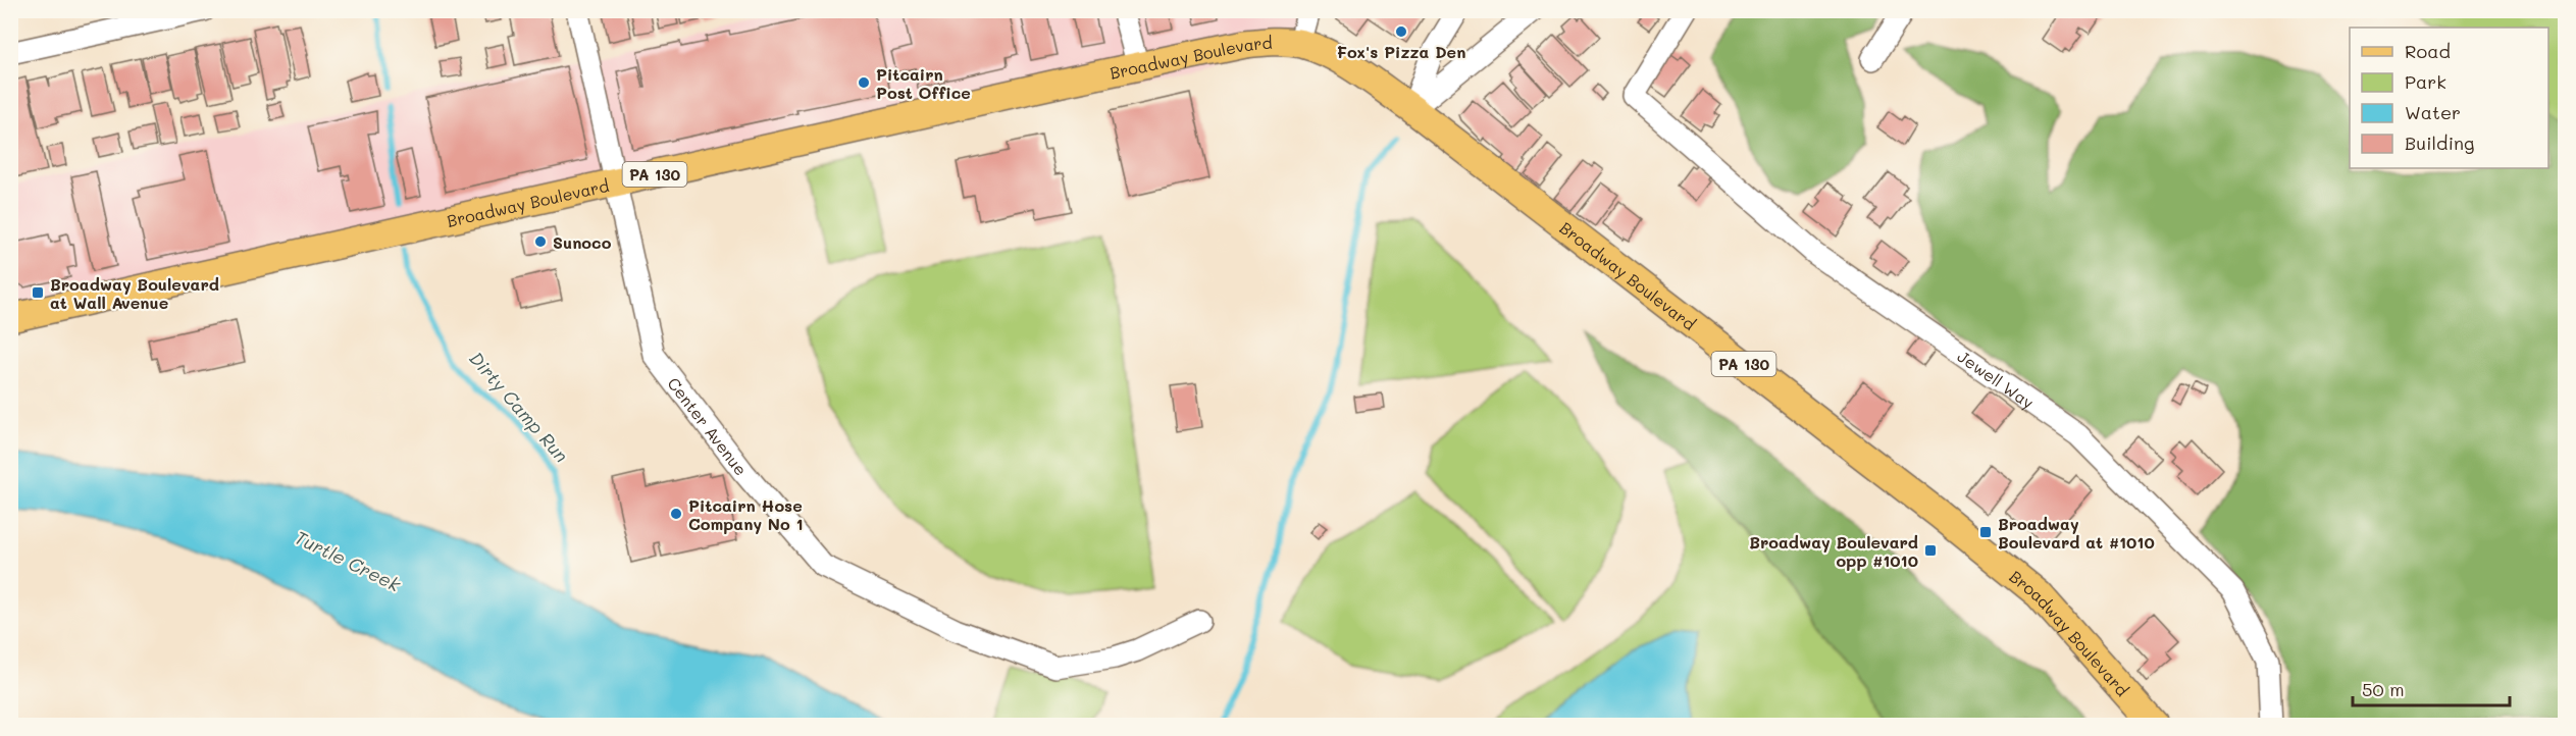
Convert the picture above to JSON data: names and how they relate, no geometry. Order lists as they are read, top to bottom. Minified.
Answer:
{"streets":{"main road":["Broadway Boulevard","PA 130"],"street":["Jewell Way","Center Avenue"]},"crossings":[["Broadway Boulevard","Center Avenue"]],"water":["Dirty Camp Run","Turtle Creek"],"places":{"other":["Fox's Pizza Den","Pitcairn Post Office","Sunoco","Pitcairn Hose Company No 1"],"transit":["Broadway Boulevard at Wall Avenue","Broadway Boulevard at #1010","Broadway Boulevard opp #1010"]},"legend":["Road","Park","Water","Building"],"scale_bar":"50 m"}
